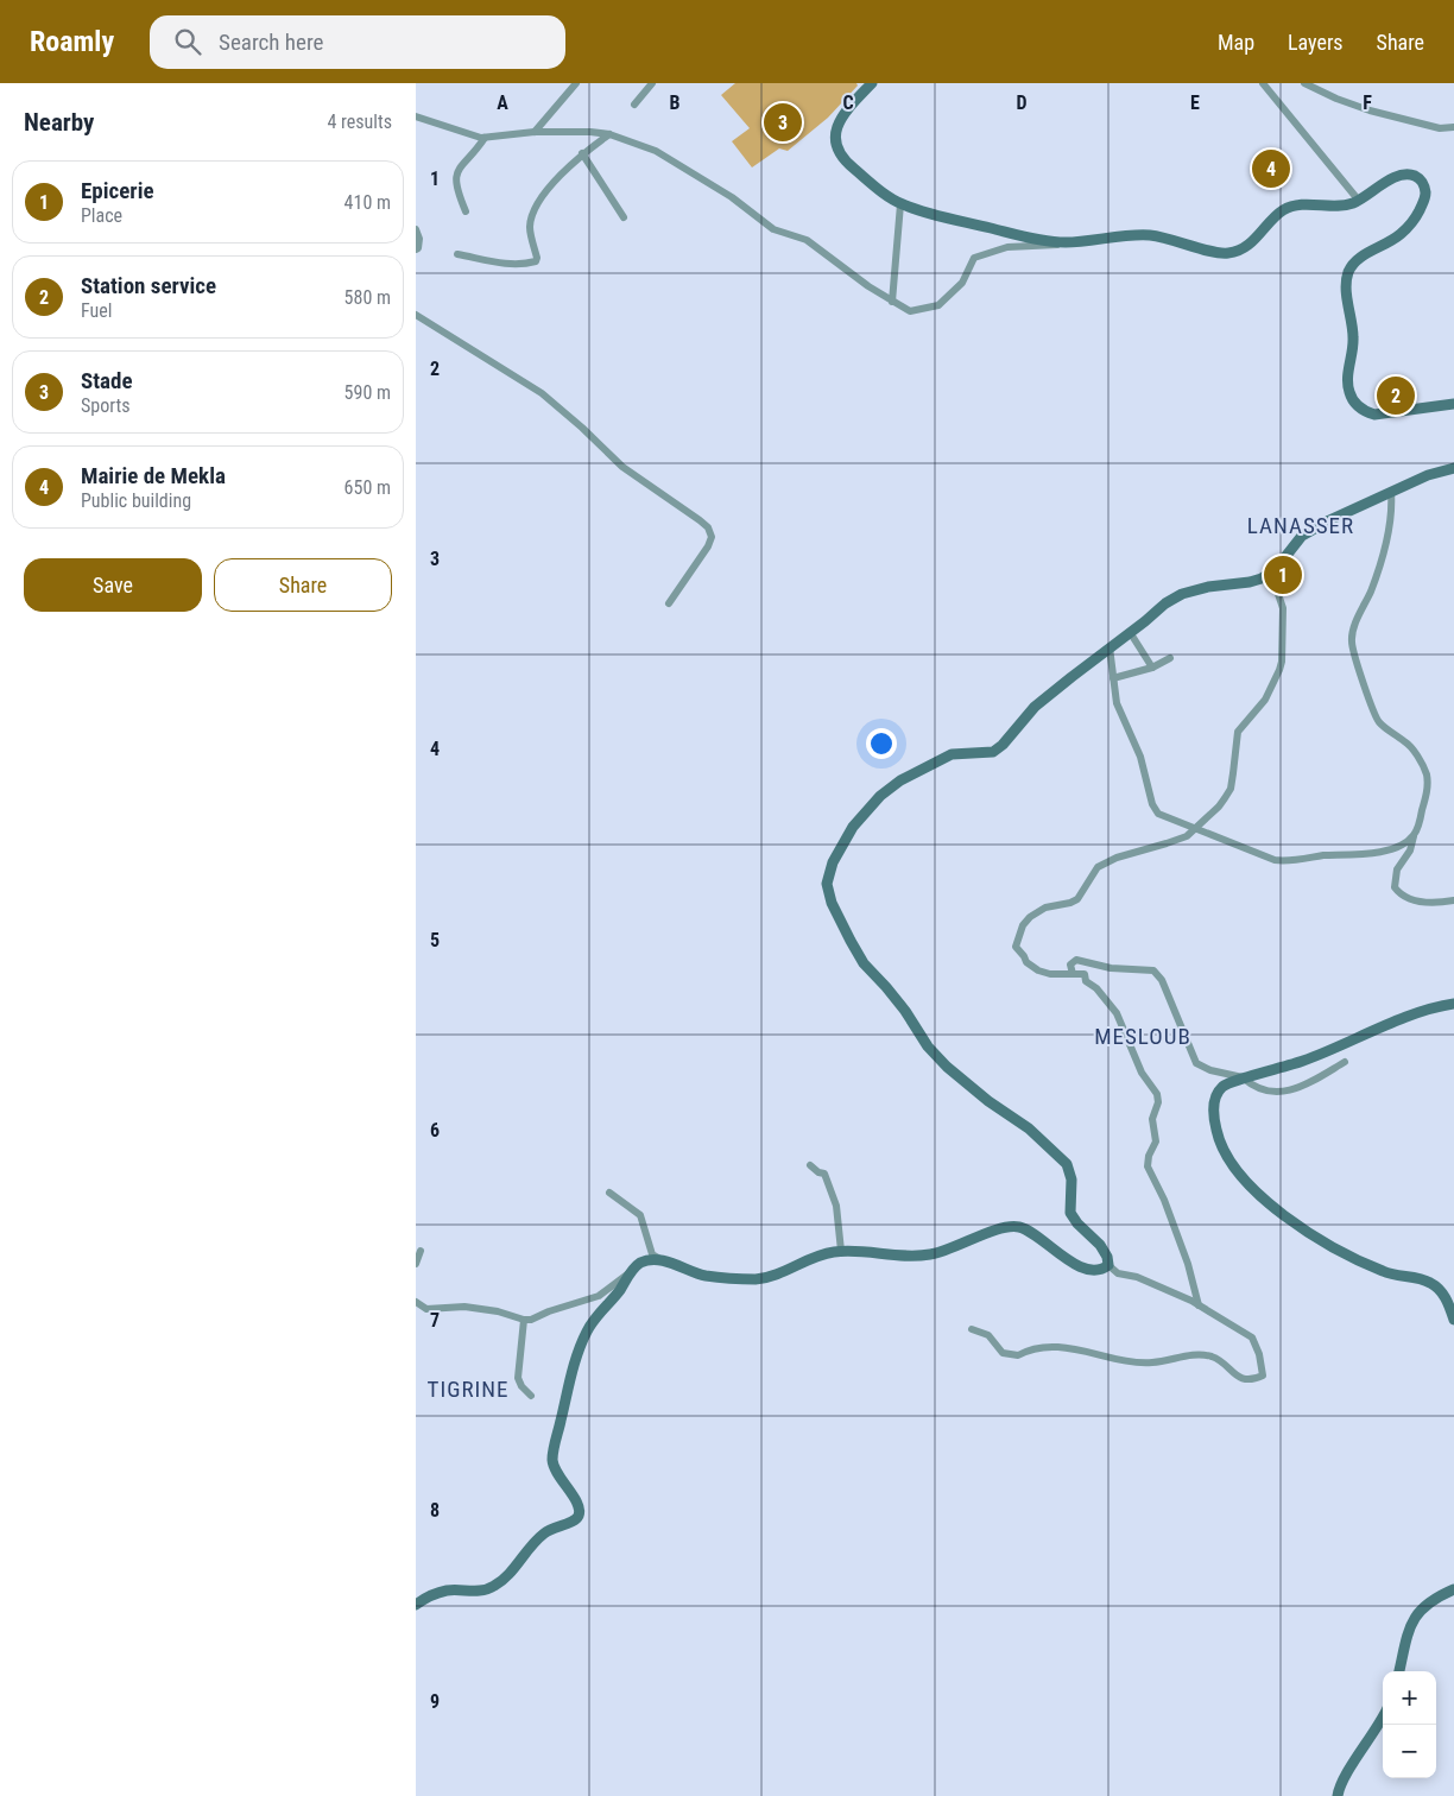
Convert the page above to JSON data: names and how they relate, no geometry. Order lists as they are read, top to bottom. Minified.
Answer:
{"districts":["LANASSER","MESLOUB","TIGRINE"],"page":{"header":"Roamly","search":"Search here","nav":["Map","Layers","Share"],"heading":["Nearby","4 results"],"pins":["3","4","2","1"],"list":[{"mark":"1","name":"Epicerie","note":"Place","value":"410 m"},{"mark":"2","name":"Station service","note":"Fuel","value":"580 m"},{"mark":"3","name":"Stade","note":"Sports","value":"590 m"},{"mark":"4","name":"Mairie de Mekla","note":"Public building","value":"650 m"}],"buttons":["Save","Share"],"map_buttons":["+","−"]},"grid":{"columns":["A","B","C","D","E","F"],"rows":["1","2","3","4","5","6","7","8","9"]}}
